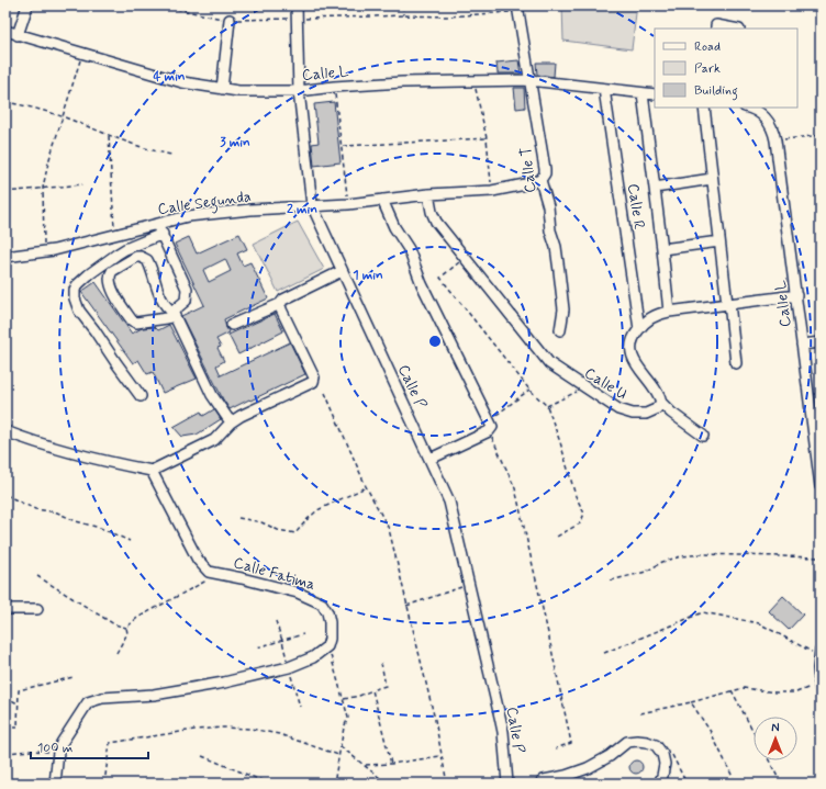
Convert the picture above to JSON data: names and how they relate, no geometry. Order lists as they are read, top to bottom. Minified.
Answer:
{"streets":{"street":["Calle L","Calle T","Calle Segunda","Calle R","Calle U","Calle P","Calle Fatima"]},"crossings":[["Calle L","Calle T"],["Calle L","Calle R"],["Calle L","Calle U"],["Calle L","Calle P"],["Calle T","Calle Segunda"],["Calle Segunda","Calle U"],["Calle Segunda","Calle P"],["Calle R","Calle U"]],"legend":["Road","Park","Building"],"scale_bar":"100 m","north":"top","rings":["4 min","3 min","2 min","1 min"]}
